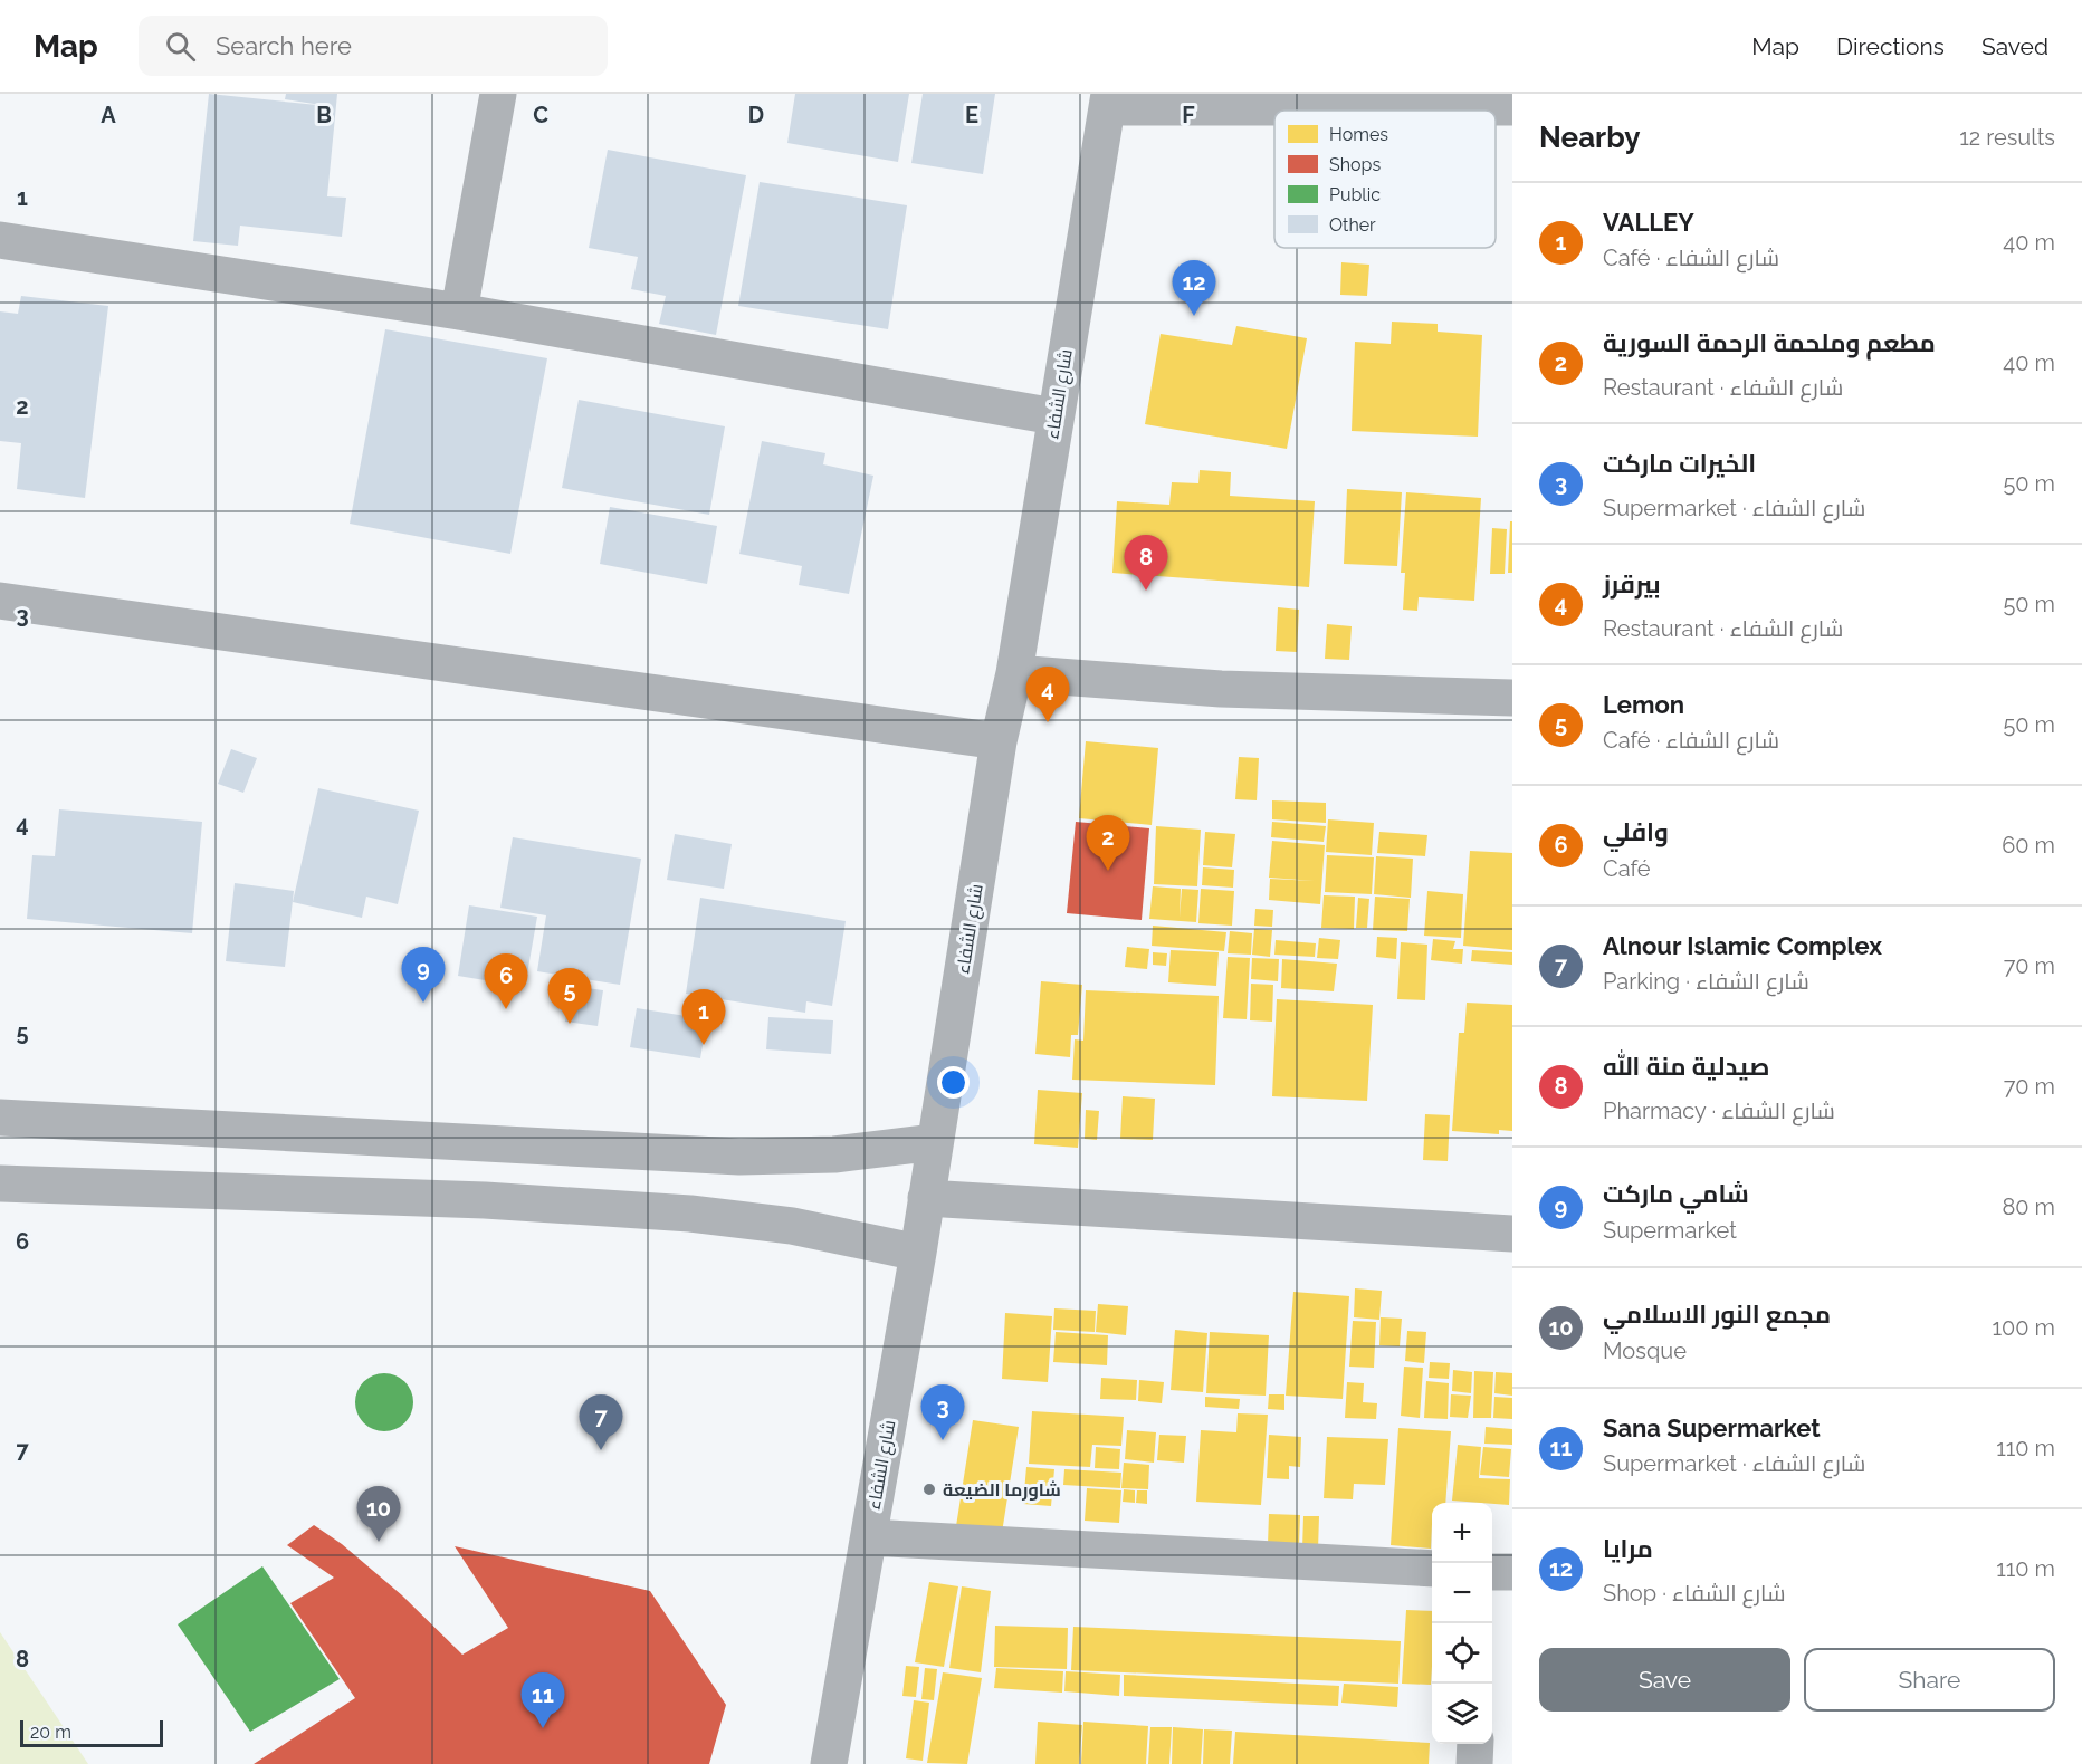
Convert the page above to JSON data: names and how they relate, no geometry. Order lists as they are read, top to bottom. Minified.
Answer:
{"streets":{"street":["شارع الشفاء"]},"places":["شاورما الضيعة"],"legend":["Homes","Shops","Public","Other"],"scale_bar":"20 m","page":{"header":"Map","search":"Search here","nav":["Map","Directions","Saved"],"heading":["Nearby","12 results"],"list":[{"mark":"1","name":"VALLEY","note":"Café · شارع الشفاء","value":"40 m"},{"mark":"2","name":"مطعم وملحمة الرحمة السورية","note":"Restaurant · شارع الشفاء","value":"40 m"},{"mark":"3","name":"الخيرات ماركت","note":"Supermarket · شارع الشفاء","value":"50 m"},{"mark":"4","name":"بيرقرز","note":"Restaurant · شارع الشفاء","value":"50 m"},{"mark":"5","name":"Lemon","note":"Café · شارع الشفاء","value":"50 m"},{"mark":"6","name":"وافلي","note":"Café","value":"60 m"},{"mark":"7","name":"Alnour Islamic Complex","note":"Parking · شارع الشفاء","value":"70 m"},{"mark":"8","name":"صيدلية منة الله","note":"Pharmacy · شارع الشفاء","value":"70 m"},{"mark":"9","name":"شامي ماركت","note":"Supermarket","value":"80 m"},{"mark":"10","name":"مجمع النور الاسلامي","note":"Mosque","value":"100 m"},{"mark":"11","name":"Sana Supermarket","note":"Supermarket · شارع الشفاء","value":"110 m"},{"mark":"12","name":"مرايا","note":"Shop · شارع الشفاء","value":"110 m"}],"pins":["12","8","4","2","9","6","5","1","3","7","10","11"],"map_buttons":["+","−"],"buttons":["Save","Share"],"scale":"20 m"},"grid":{"columns":["A","B","C","D","E","F"],"rows":["1","2","3","4","5","6","7","8"]}}
